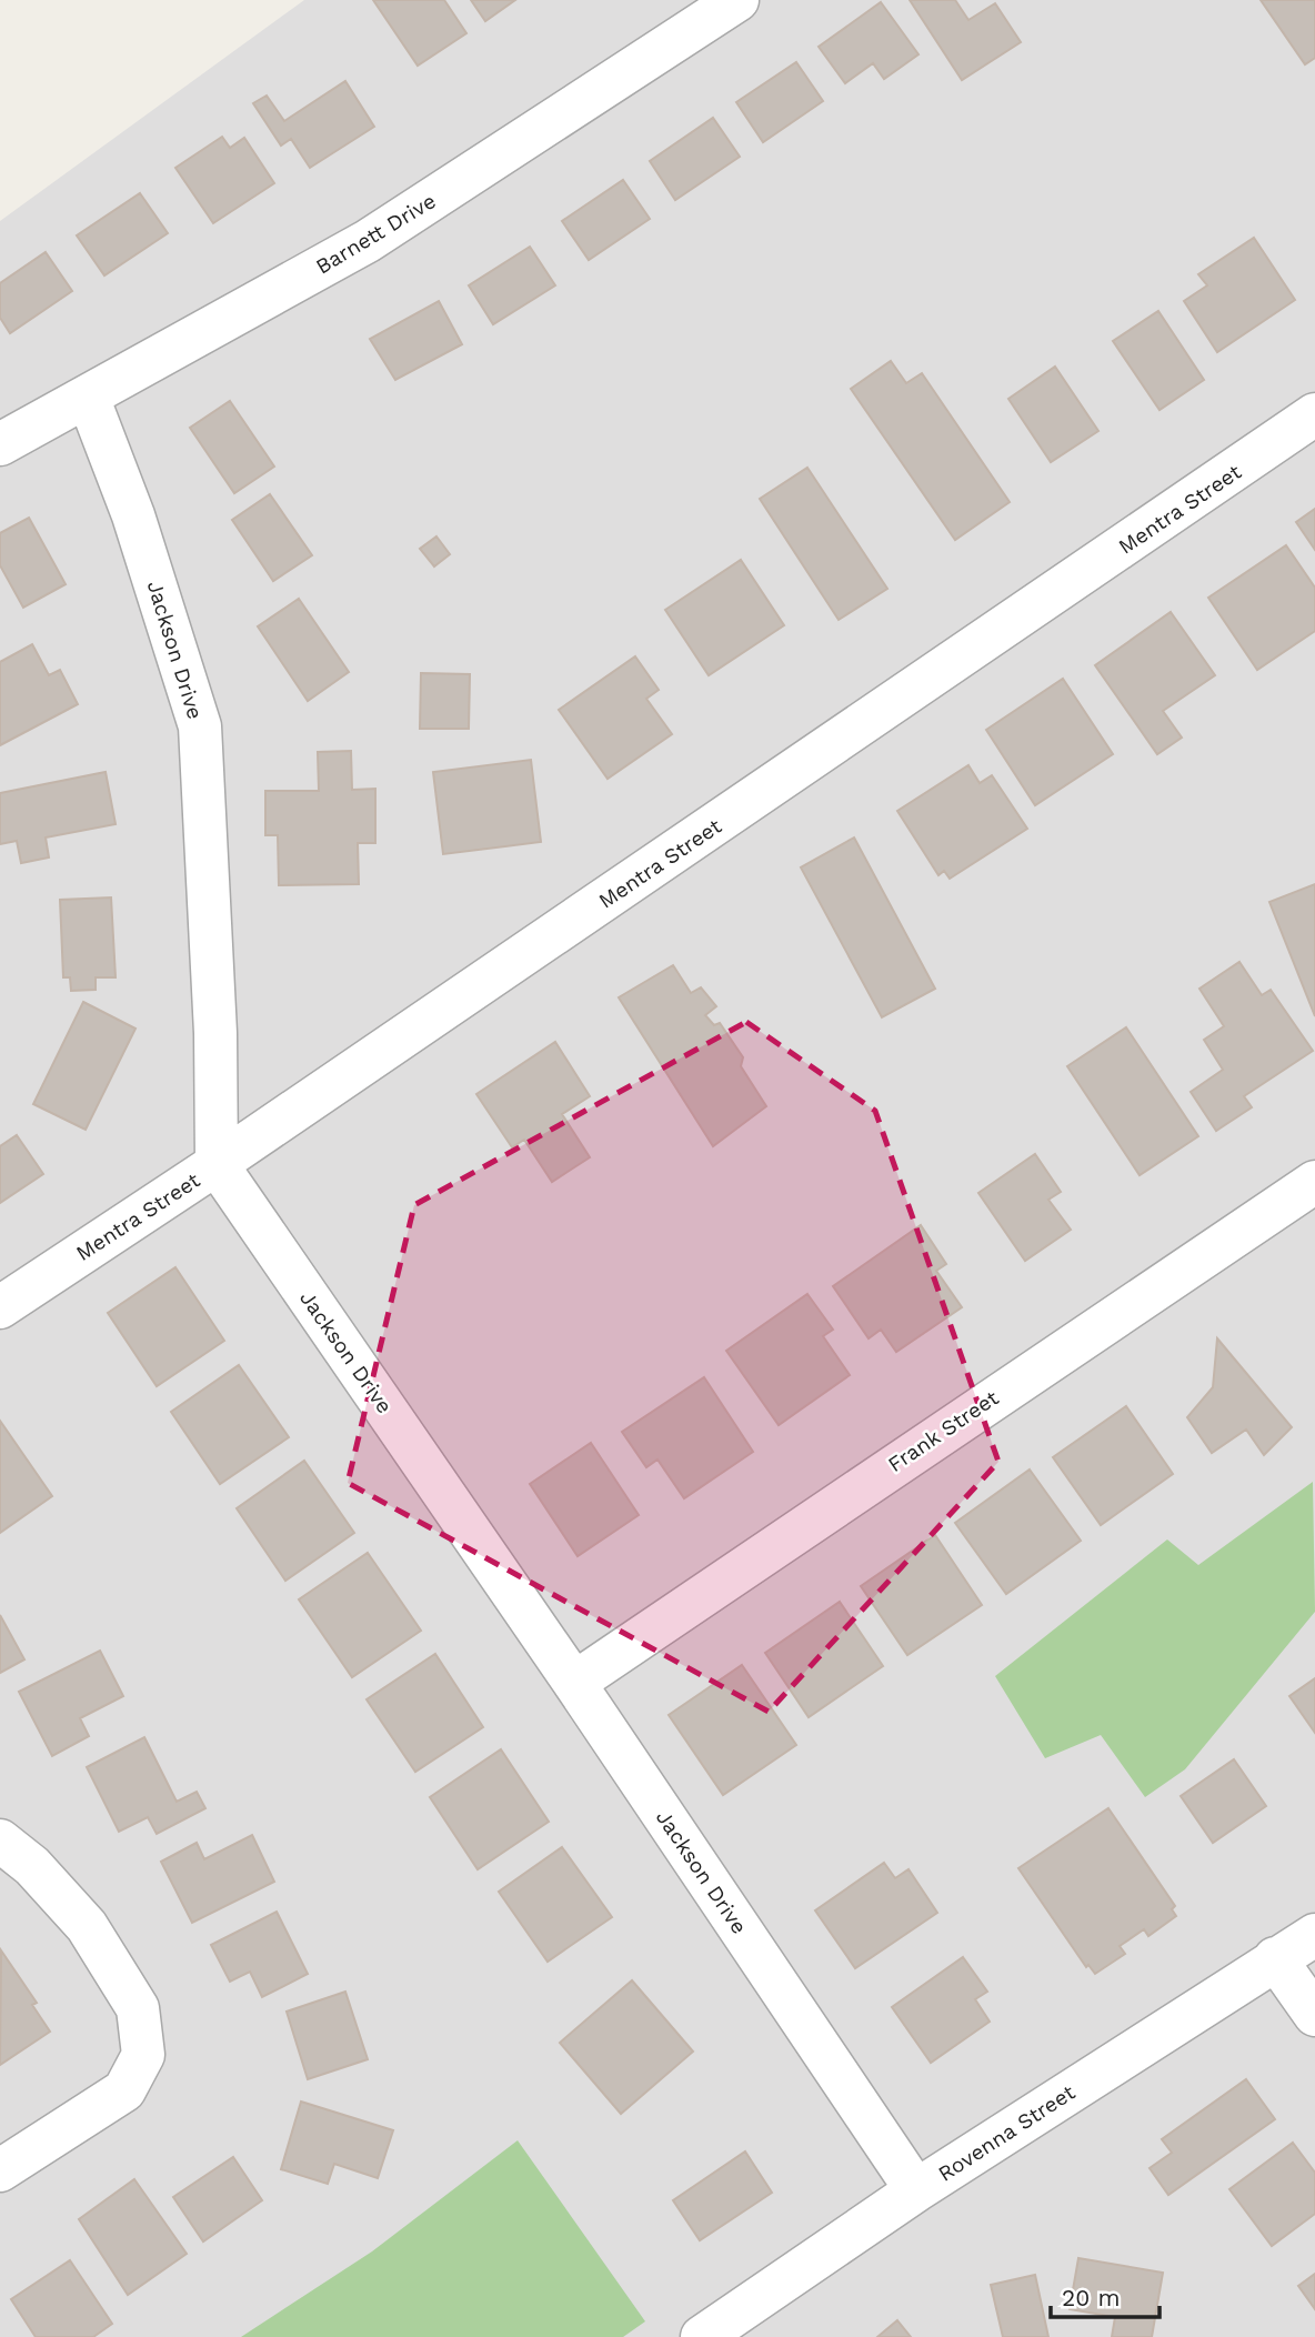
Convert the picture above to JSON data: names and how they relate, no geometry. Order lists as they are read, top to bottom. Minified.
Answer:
{"streets":{"street":["Barnett Drive","Mentra Street","Jackson Drive","Frank Street","Rovenna Street"]},"crossings":[["Barnett Drive","Jackson Drive"],["Mentra Street","Jackson Drive"],["Jackson Drive","Frank Street"],["Jackson Drive","Rovenna Street"]],"scale_bar":"20 m"}
